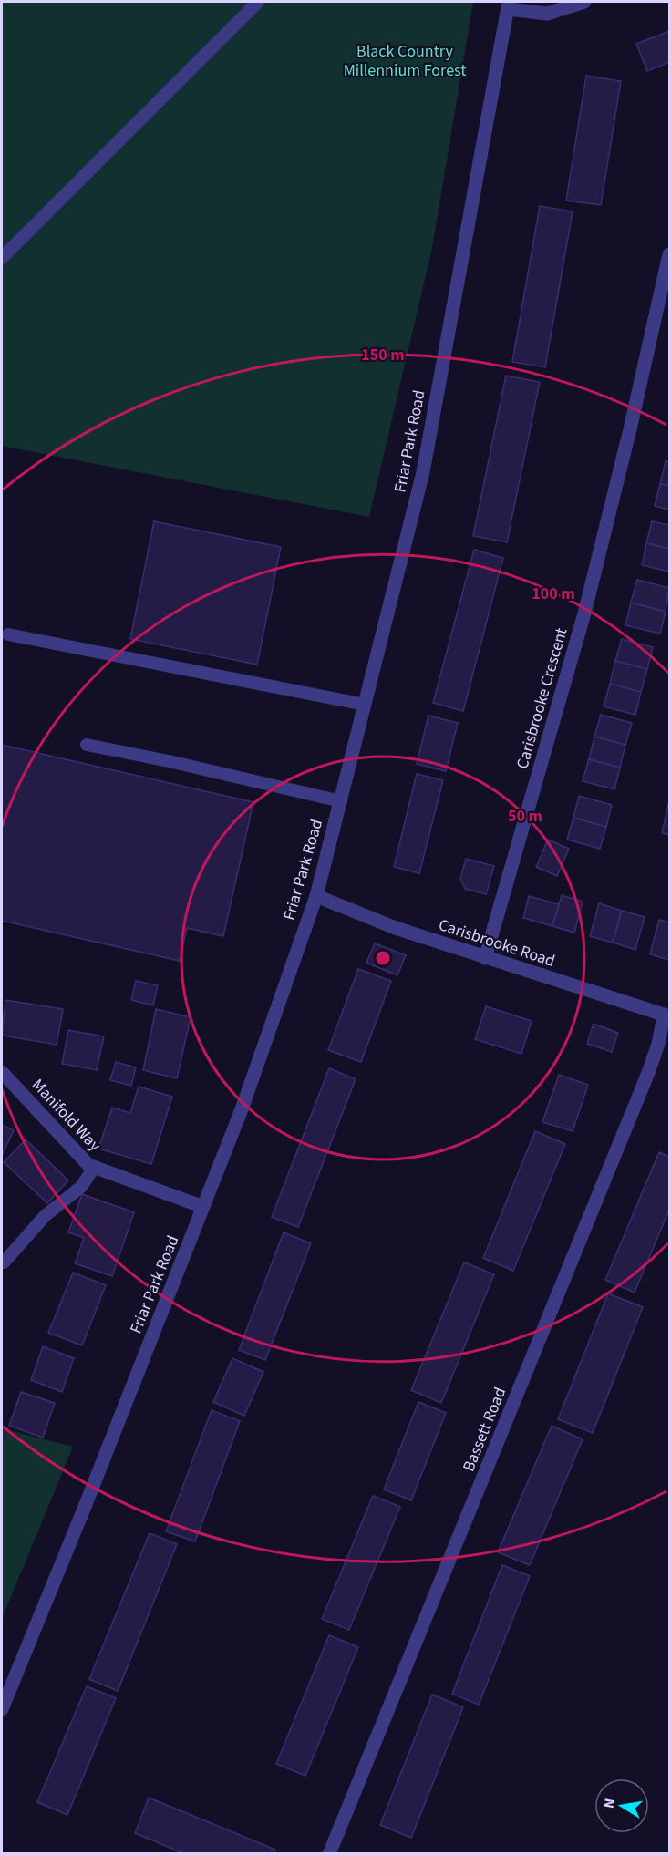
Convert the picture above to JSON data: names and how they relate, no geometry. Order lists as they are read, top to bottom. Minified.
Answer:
{"streets":{"street":["Friar Park Road","Carisbrooke Crescent","Carisbrooke Road","Manifold Way","Bassett Road"]},"crossings":[["Friar Park Road","Carisbrooke Road"],["Friar Park Road","Manifold Way"],["Carisbrooke Crescent","Carisbrooke Road"],["Carisbrooke Road","Bassett Road"]],"parks":["Black Country Millennium Forest"],"north":"left","rings":["150 m","100 m","50 m"]}
